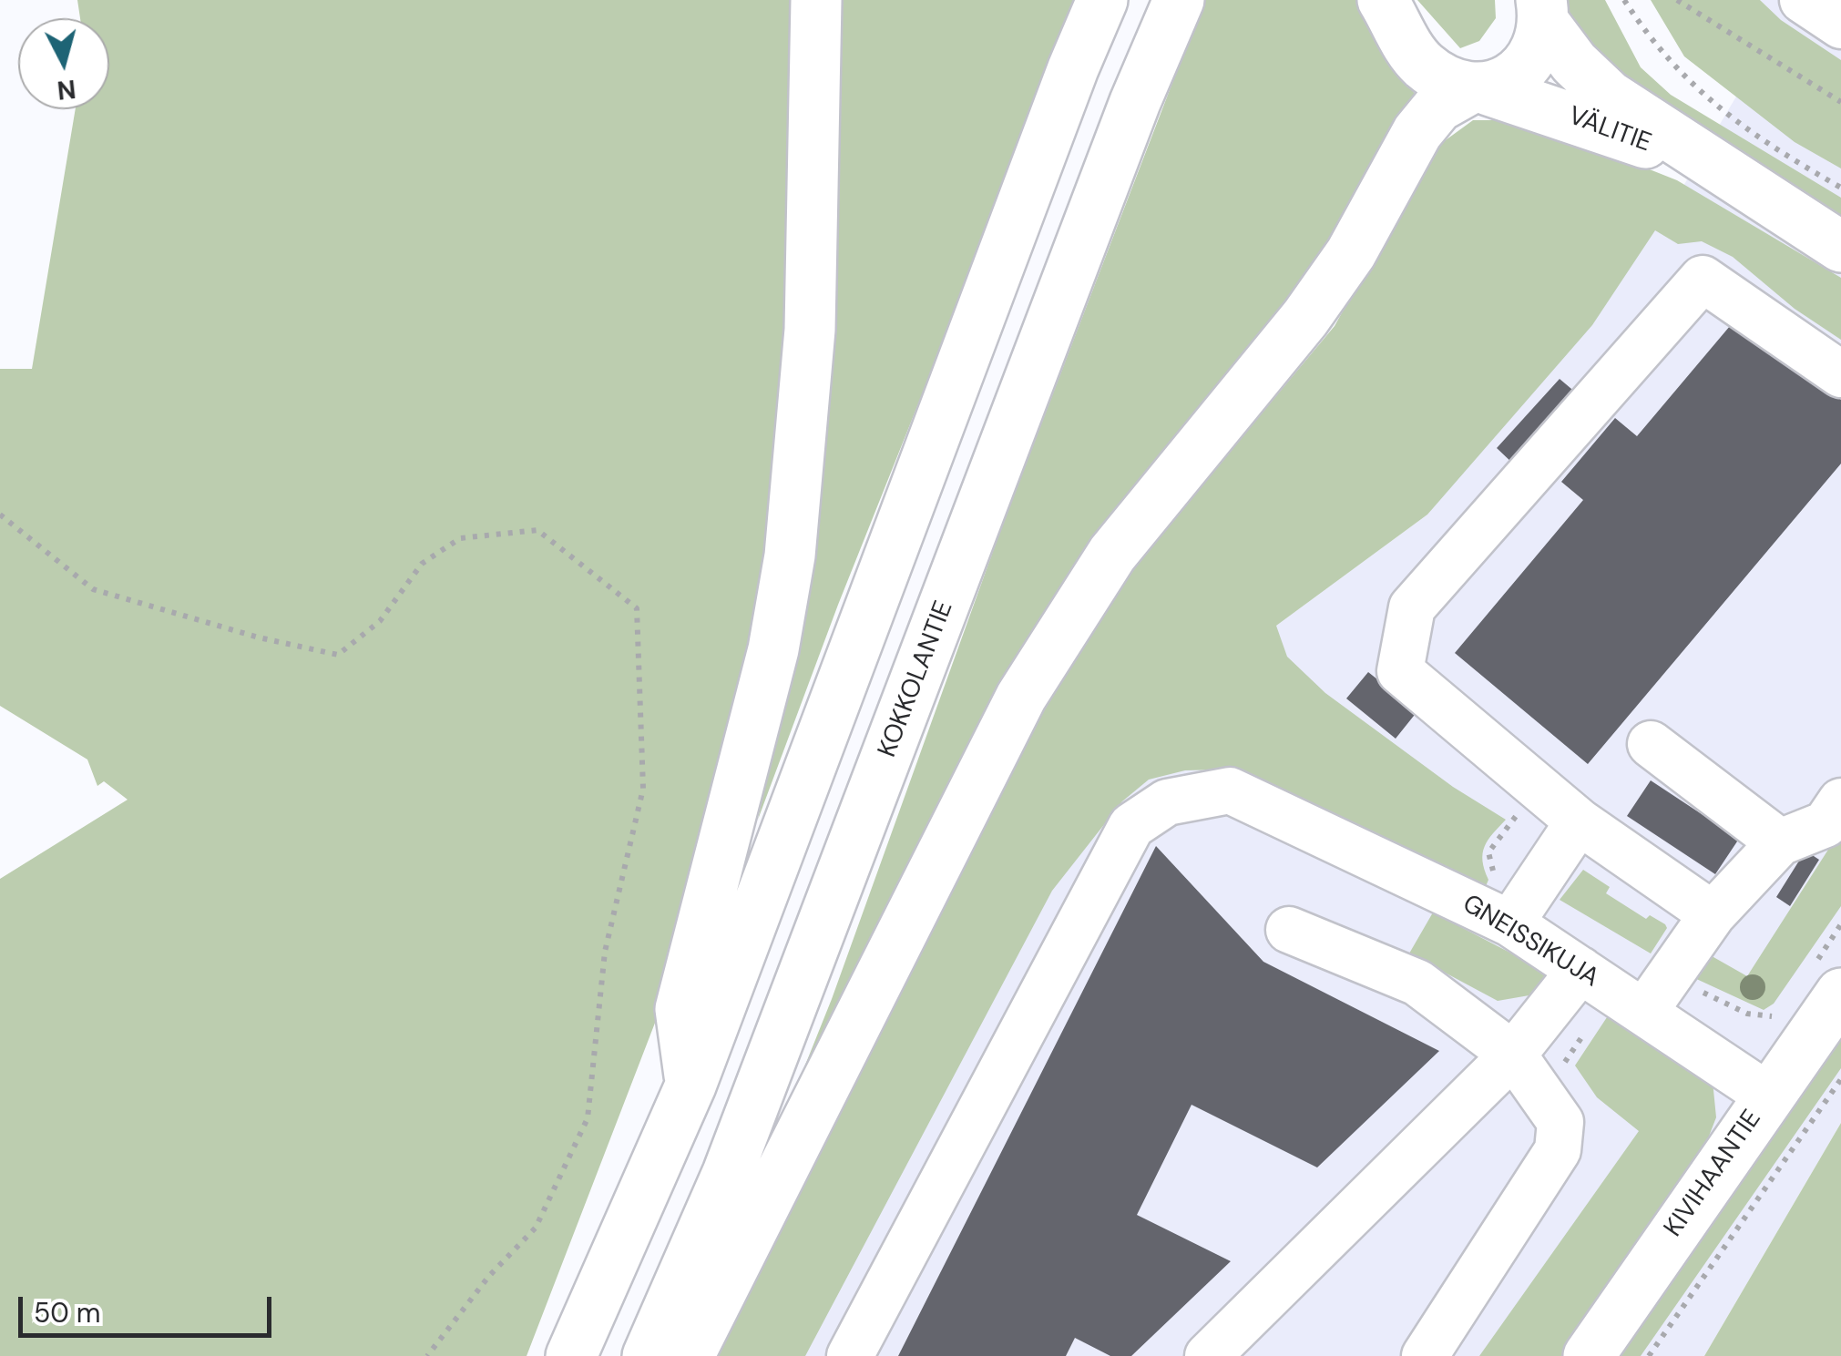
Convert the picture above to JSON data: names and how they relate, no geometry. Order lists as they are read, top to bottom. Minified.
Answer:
{"streets":{"main road":["VÄLITIE","KOKKOLANTIE","KIVIHAANTIE"],"street":["GNEISSIKUJA"]},"crossings":[["GNEISSIKUJA","KIVIHAANTIE"]],"scale_bar":"50 m","north":"bottom"}
